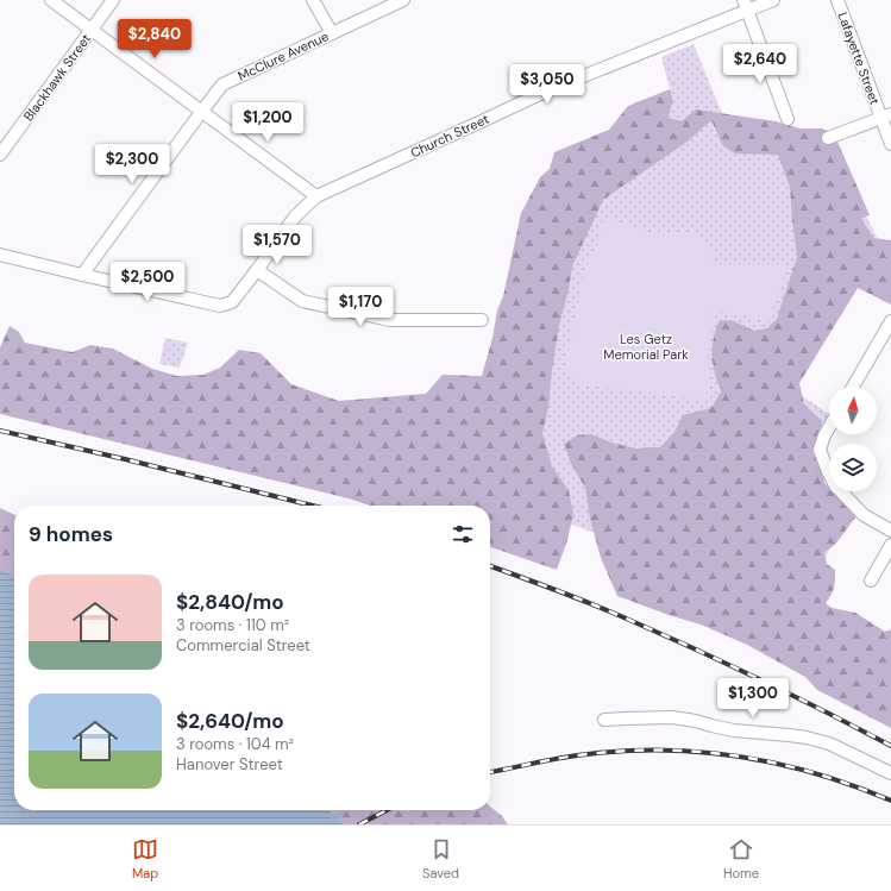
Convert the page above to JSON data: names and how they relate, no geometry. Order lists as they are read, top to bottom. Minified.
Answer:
{"streets":{"street":["McClure Avenue","Lafayette Street","Blackhawk Street","Church Street"]},"crossings":[["McClure Avenue","Church Street"]],"parks":["Les Getz Memorial Park"],"north":"top","page":{"price":["$2,840","$2,640","$3,050","$1,200","$2,300","$1,570","$2,500","$1,170","$1,300"],"heading":"9 homes","list":[{"name":"$2,840/mo","note":"3 rooms · 110 m² · Commercial Street"},{"name":"$2,640/mo","note":"3 rooms · 104 m² · Hanover Street"}],"tabs":["Map","Saved","Home"]}}
